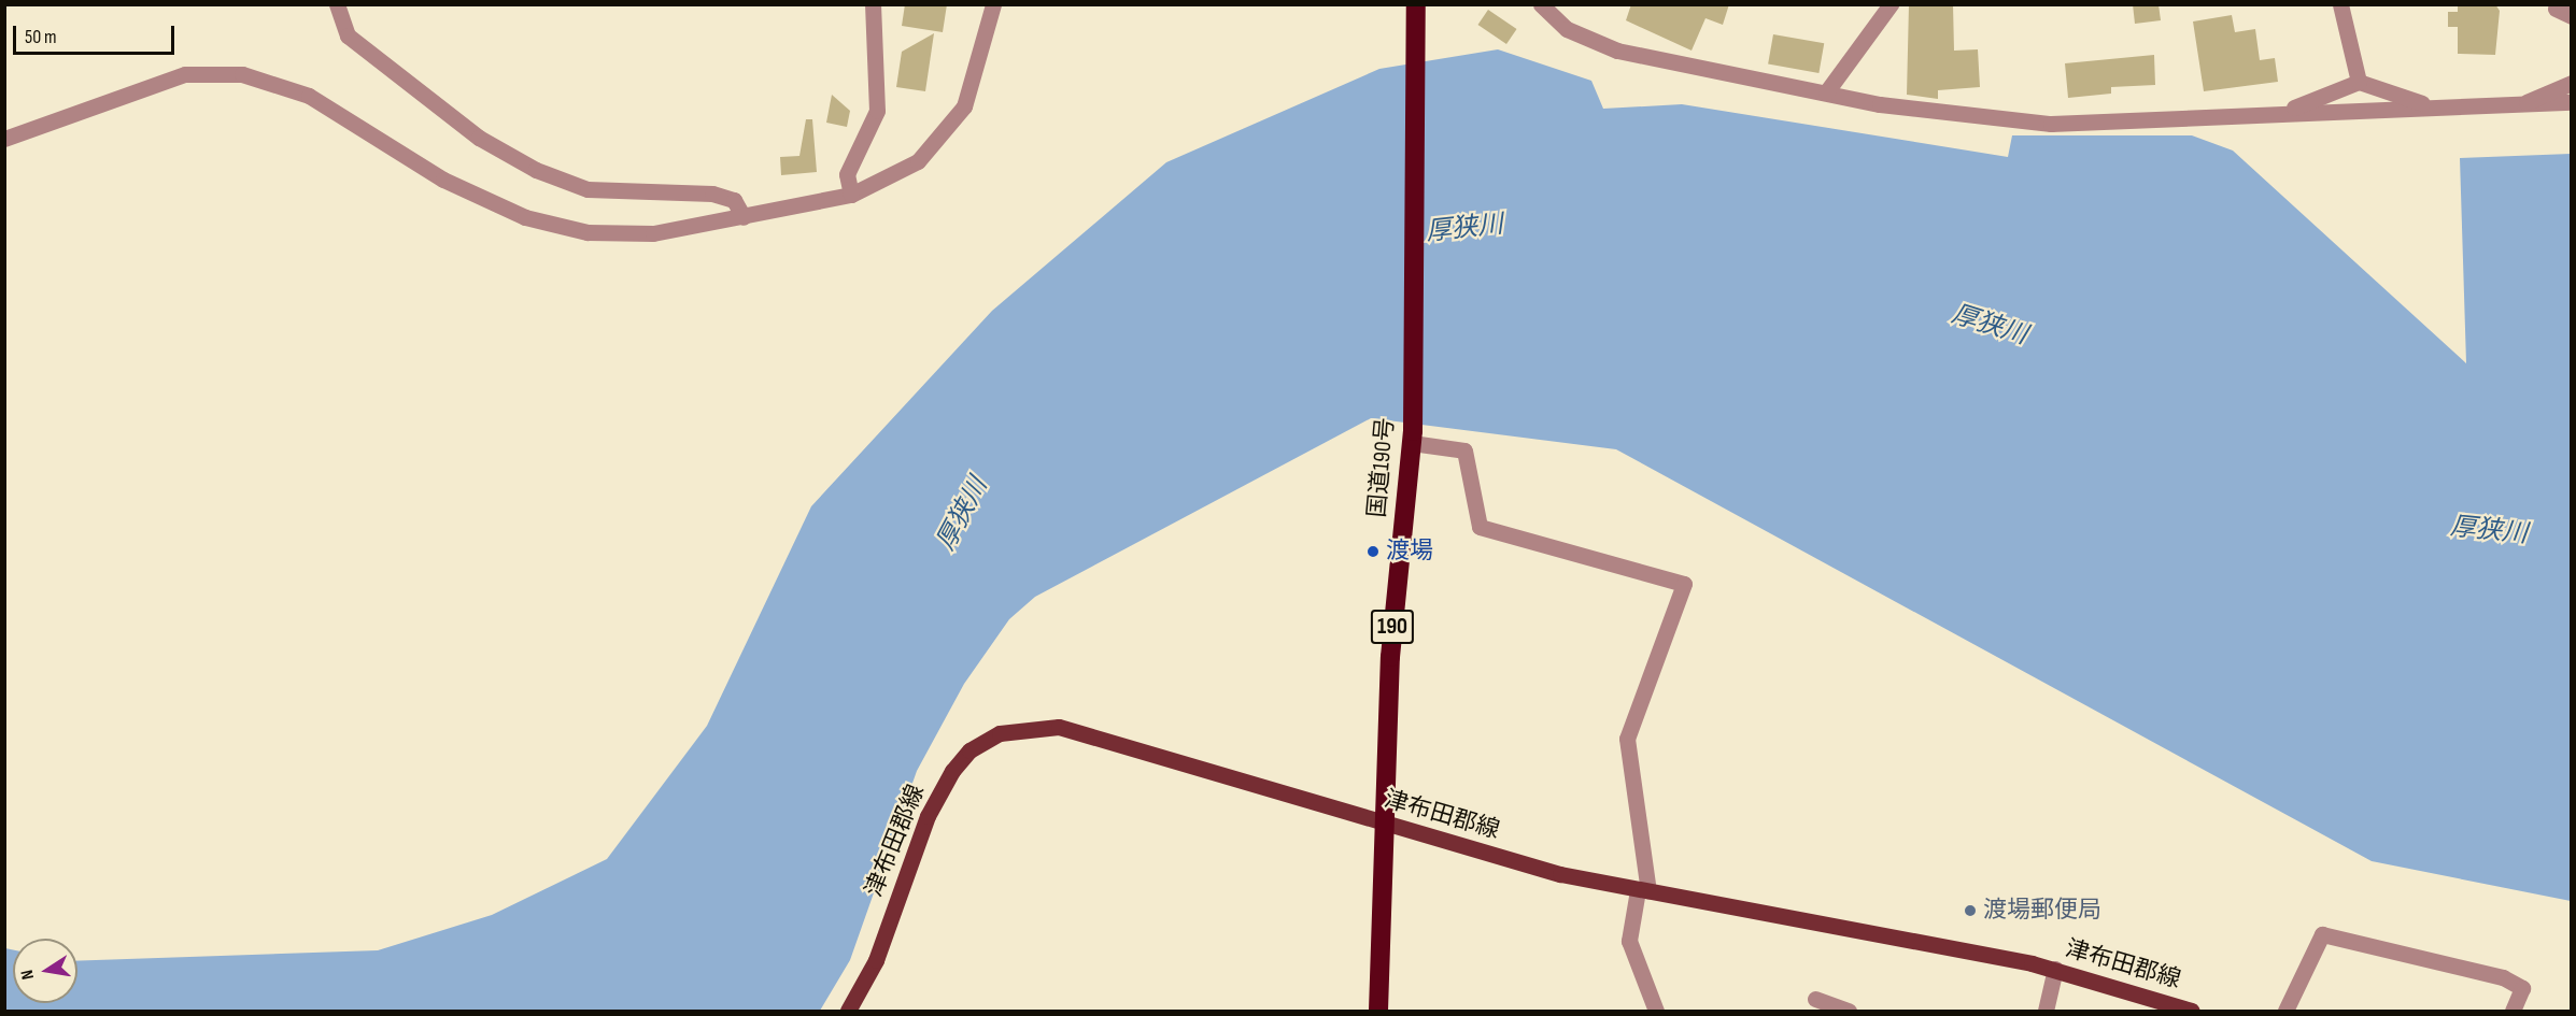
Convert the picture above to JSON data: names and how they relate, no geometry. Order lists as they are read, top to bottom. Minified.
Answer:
{"streets":{"highway":["国道190号","190"],"main road":["津布田郡線"]},"crossings":[["国道190号","津布田郡線"]],"water":["厚狭川"],"places":["渡場","渡場郵便局"],"scale_bar":"50 m","north":"left"}
